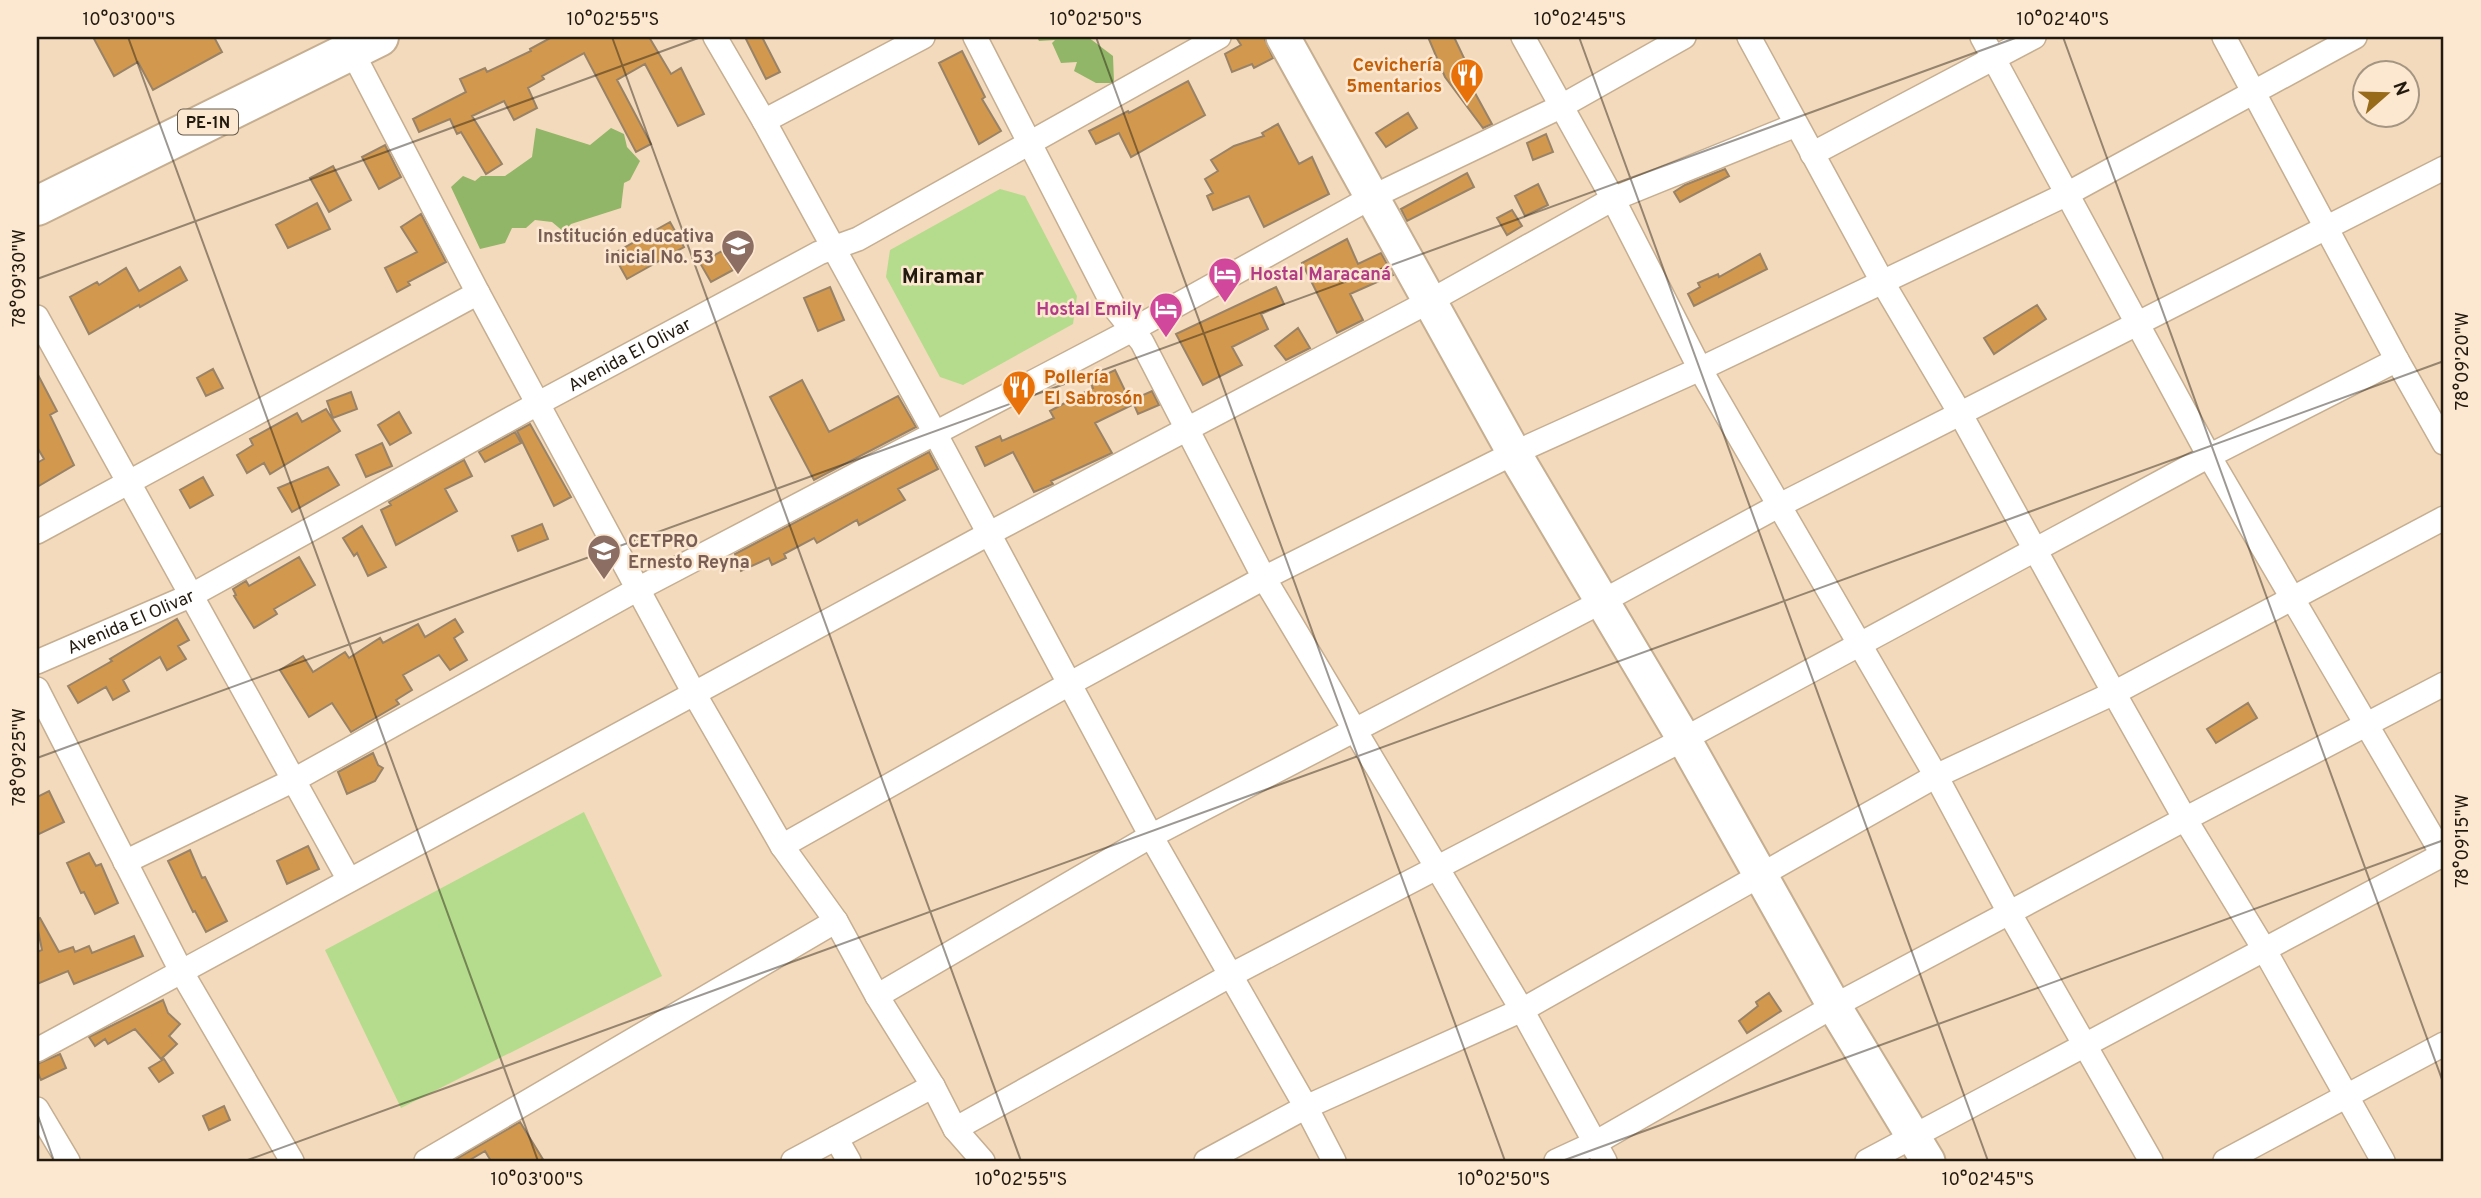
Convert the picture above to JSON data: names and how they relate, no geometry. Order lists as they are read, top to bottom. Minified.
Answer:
{"streets":{"highway":["PE-1N"],"street":["Avenida El Olivar"]},"districts":["Miramar"],"places":{"restaurant":["Cevichería 5mentarios","Pollería El Sabrosón"],"school or university":["Institución educativa inicial No. 53","CETPRO Ernesto Reyna"],"hotel":["Hostal Maracaná","Hostal Emily"]},"north":"right","coordinates":["10°03'00\"S","10°02'55\"S","10°02'50\"S","10°02'45\"S","10°02'40\"S","78°09'30\"W","78°09'20\"W","78°09'25\"W","78°09'15\"W"]}
